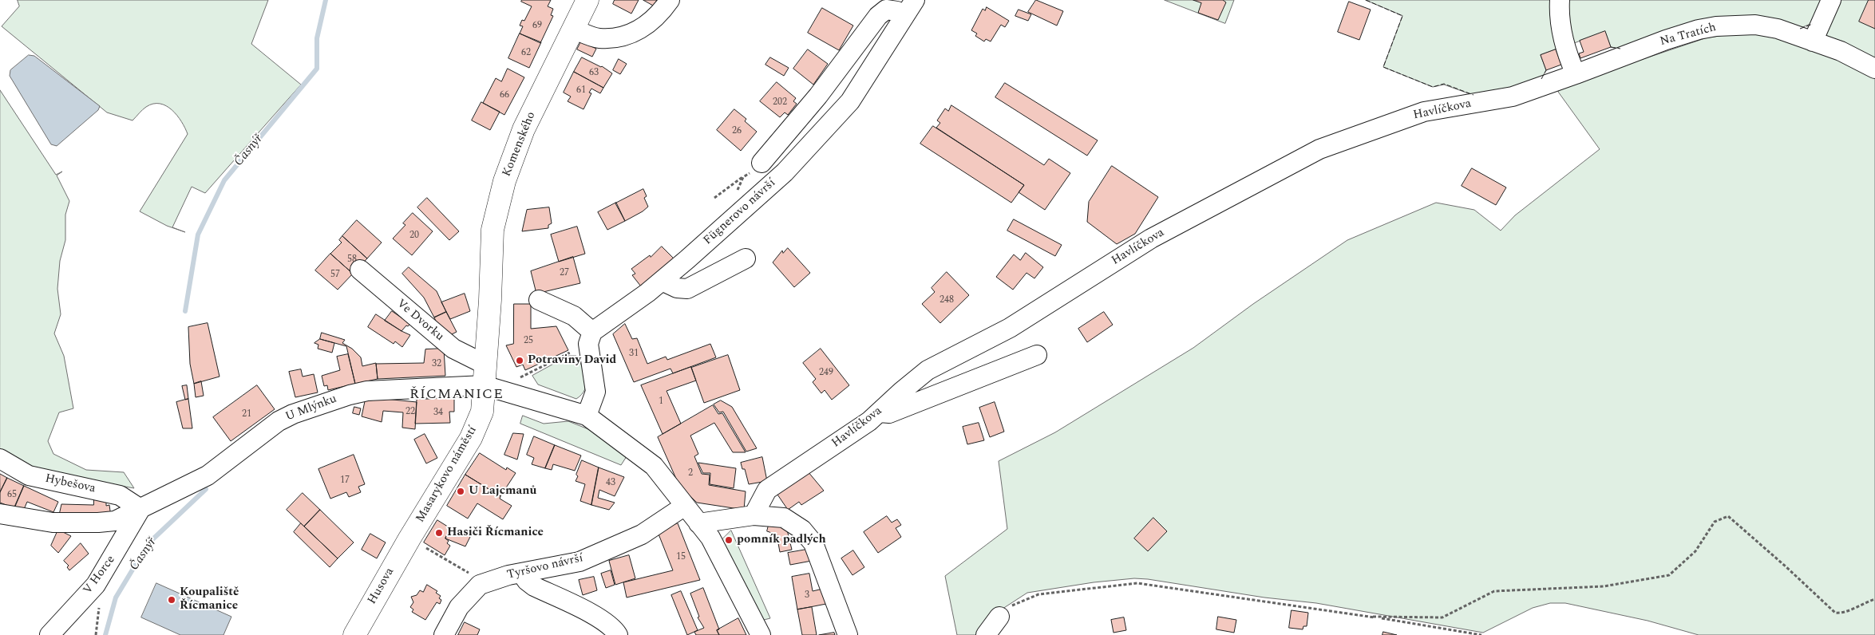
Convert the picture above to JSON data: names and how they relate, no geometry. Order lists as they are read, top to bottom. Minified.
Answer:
{"streets":{"main road":["Komenského","Masarykovo náměstí","Husova"],"street":["Na Tratích","Havlíčkova","Fügnerovo návrší","Ve Dvorku","U Mlýnku","Hybešova","Tyršovo návrší","V Horce"]},"crossings":[["Na Tratích","Havlíčkova"],["Komenského","Masarykovo náměstí"],["Ve Dvorku","U Mlýnku"],["Ve Dvorku","Masarykovo náměstí"],["U Mlýnku","Masarykovo náměstí"],["U Mlýnku","Hybešova"],["U Mlýnku","V Horce"],["Masarykovo náměstí","Husova"],["Hybešova","V Horce"]],"districts":["ŘÍCMANICE"],"water":["Časnýř"],"places":["Potraviny David","U Lajcmanů","Hasiči Řícmanice","pomník padlých","Koupaliště Řícmanice"],"house_numbers":["69","62","63","61","66","202","26","20","58","27","57","248","25","31","32","249","1","22","34","21","2","17","43","65","15","3"]}
